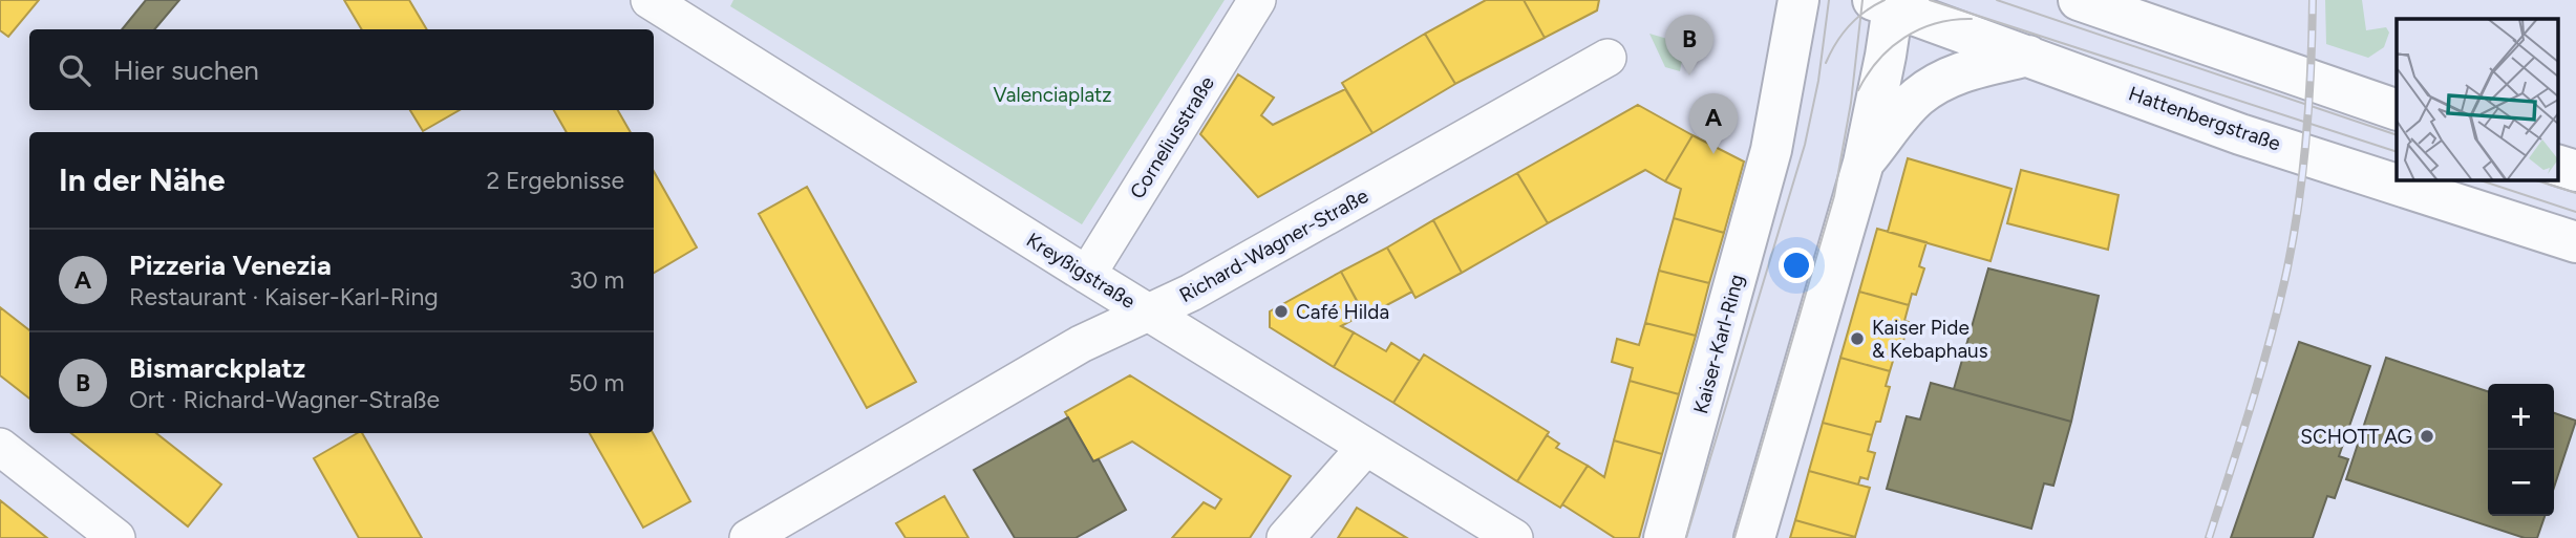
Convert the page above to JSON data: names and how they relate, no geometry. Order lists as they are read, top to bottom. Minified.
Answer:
{"streets":{"street":["Hattenbergstraße","Corneliusstraße","Richard-Wagner-Straße","Kreyßigstraße","Kaiser-Karl-Ring"]},"crossings":[["Corneliusstraße","Kreyßigstraße"],["Richard-Wagner-Straße","Kreyßigstraße"]],"parks":["Valenciaplatz"],"places":["Café Hilda","Kaiser Pide & Kebaphaus","SCHOTT AG"],"page":{"pins":["B","A"],"search":"Hier suchen","heading":["In der Nähe","2 Ergebnisse"],"list":[{"mark":"A","name":"Pizzeria Venezia","note":"Restaurant · Kaiser-Karl-Ring","value":"30 m"},{"mark":"B","name":"Bismarckplatz","note":"Ort · Richard-Wagner-Straße","value":"50 m"}],"map_buttons":["+","−"]}}
